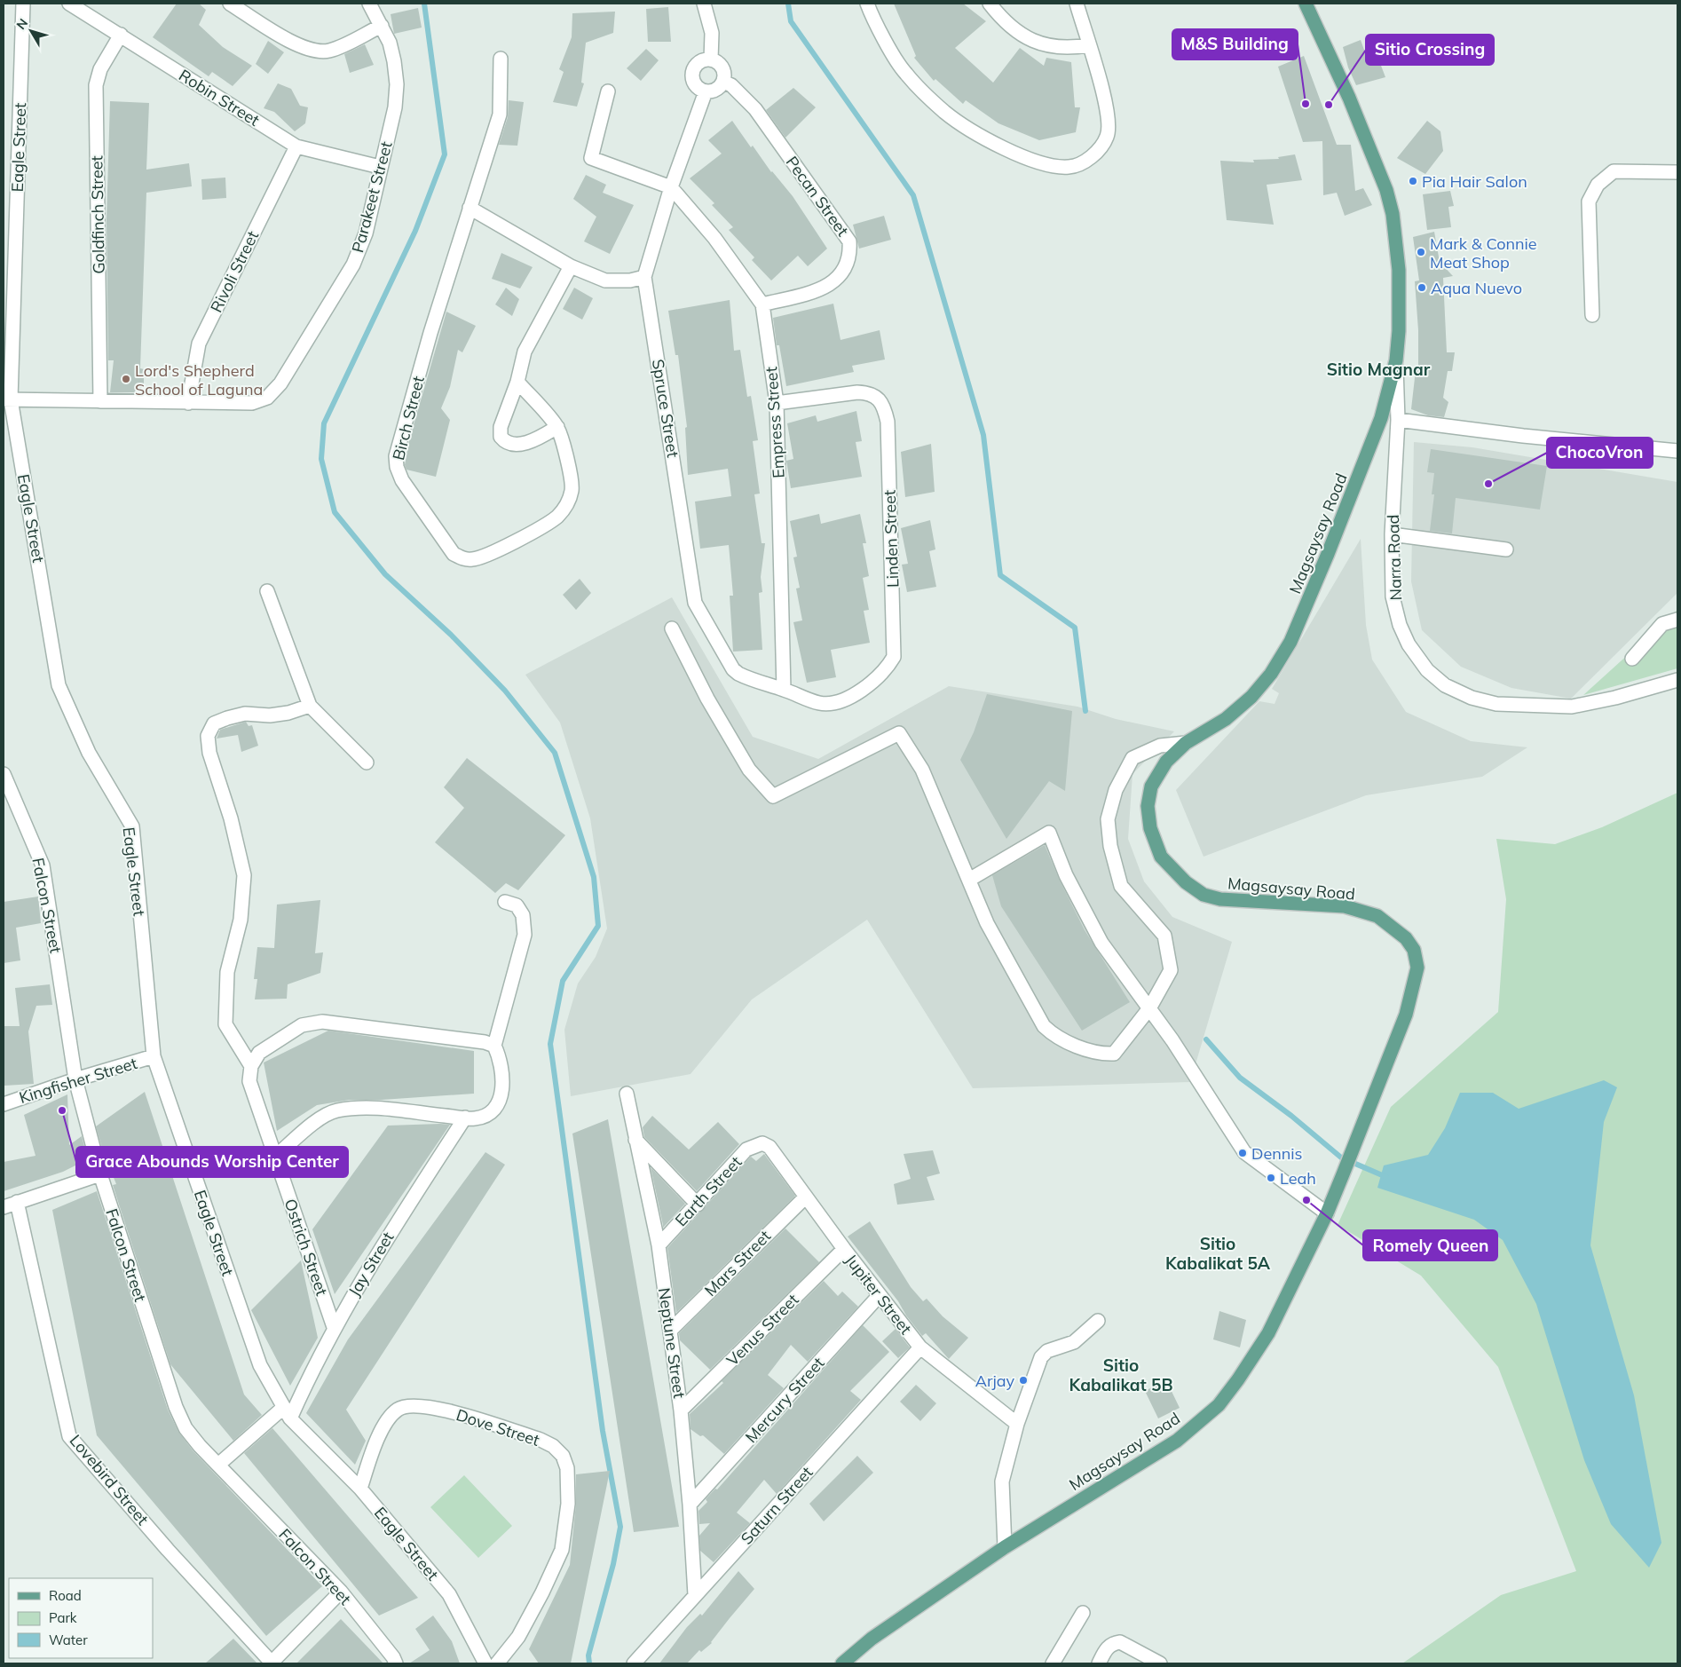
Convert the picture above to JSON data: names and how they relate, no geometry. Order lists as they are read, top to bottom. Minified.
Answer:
{"streets":{"main road":["Magsaysay Road"],"street":["Robin Street","Eagle Street","Pecan Street","Parakeet Street","Goldfinch Street","Rivoli Street","Spruce Street","Birch Street","Empress Street","Linden Street","Narra Road","Falcon Street","Kingfisher Street","Earth Street","Ostrich Street","Mars Street","Jay Street","Jupiter Street","Venus Street","Neptune Street","Mercury Street","Dove Street","Lovebird Street","Saturn Street"]},"crossings":[["Robin Street","Parakeet Street"],["Robin Street","Goldfinch Street"],["Robin Street","Rivoli Street"],["Eagle Street","Kingfisher Street"],["Eagle Street","Jay Street"],["Eagle Street","Dove Street"],["Pecan Street","Spruce Street"],["Pecan Street","Empress Street"],["Parakeet Street","Rivoli Street"],["Spruce Street","Empress Street"],["Spruce Street","Linden Street"],["Empress Street","Linden Street"],["Magsaysay Road","Narra Road"],["Falcon Street","Kingfisher Street"],["Earth Street","Jupiter Street"],["Earth Street","Neptune Street"],["Ostrich Street","Jay Street"],["Mars Street","Jupiter Street"],["Mars Street","Neptune Street"],["Jupiter Street","Venus Street"],["Jupiter Street","Mercury Street"],["Jupiter Street","Saturn Street"],["Venus Street","Neptune Street"],["Neptune Street","Mercury Street"],["Neptune Street","Saturn Street"]],"districts":["Sitio Magnar","Sitio Kabalikat 5A","Sitio Kabalikat 5B"],"places":["M&S Building","Sitio Crossing","Pia Hair Salon","Mark & Connie Meat Shop","Aqua Nuevo","Lord's Shepherd School of Laguna","ChocoVron","Grace Abounds Worship Center","Dennis","Leah","Romely Queen","Arjay"],"legend":["Road","Park","Water"],"north":"top left"}
